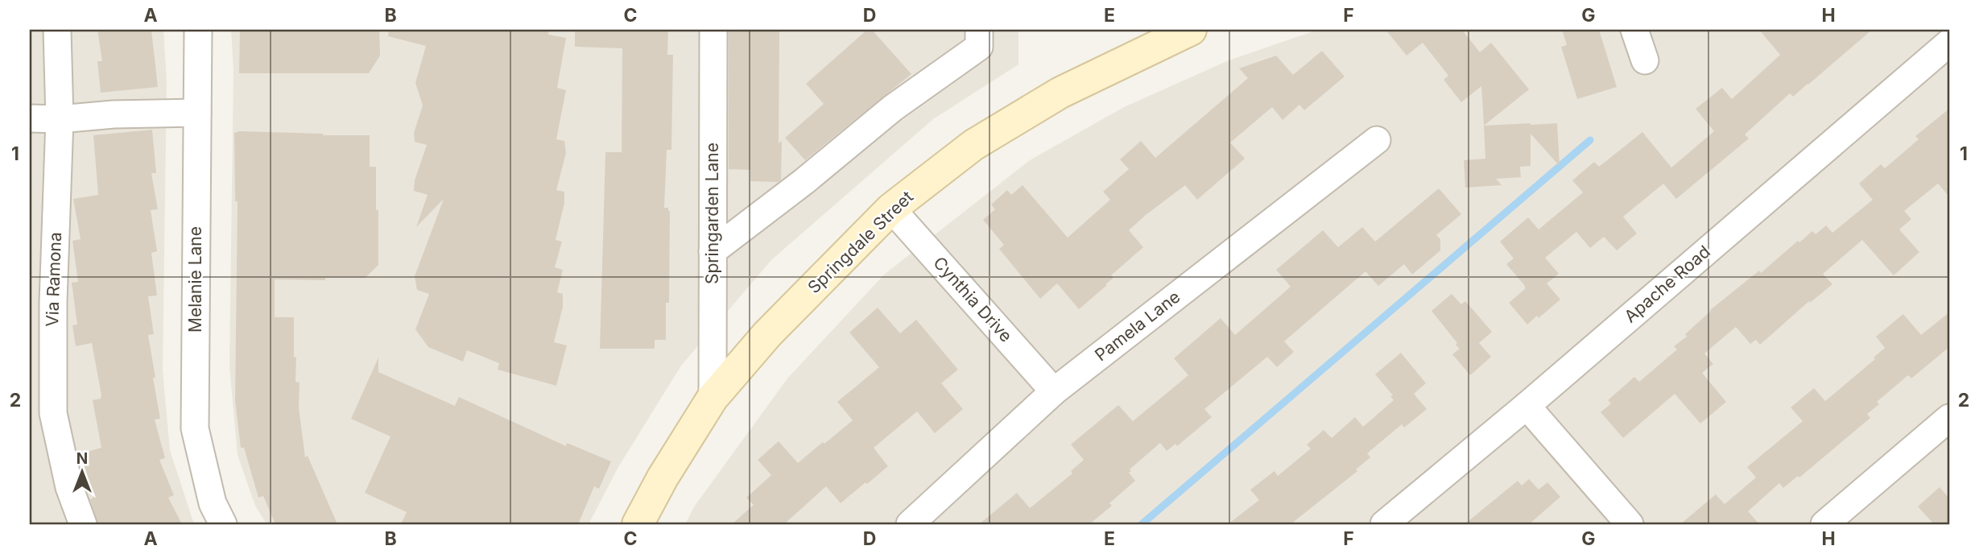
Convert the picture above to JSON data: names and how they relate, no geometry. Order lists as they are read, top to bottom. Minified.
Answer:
{"streets":{"main road":["Springdale Street"],"street":["Springarden Lane","Via Ramona","Melanie Lane","Apache Road","Cynthia Drive","Pamela Lane"]},"crossings":[["Springarden Lane","Springdale Street"],["Springdale Street","Cynthia Drive"],["Cynthia Drive","Pamela Lane"]],"north":"top","grid":{"columns":["A","B","C","D","E","F","G","H"],"rows":["1","2"]}}
